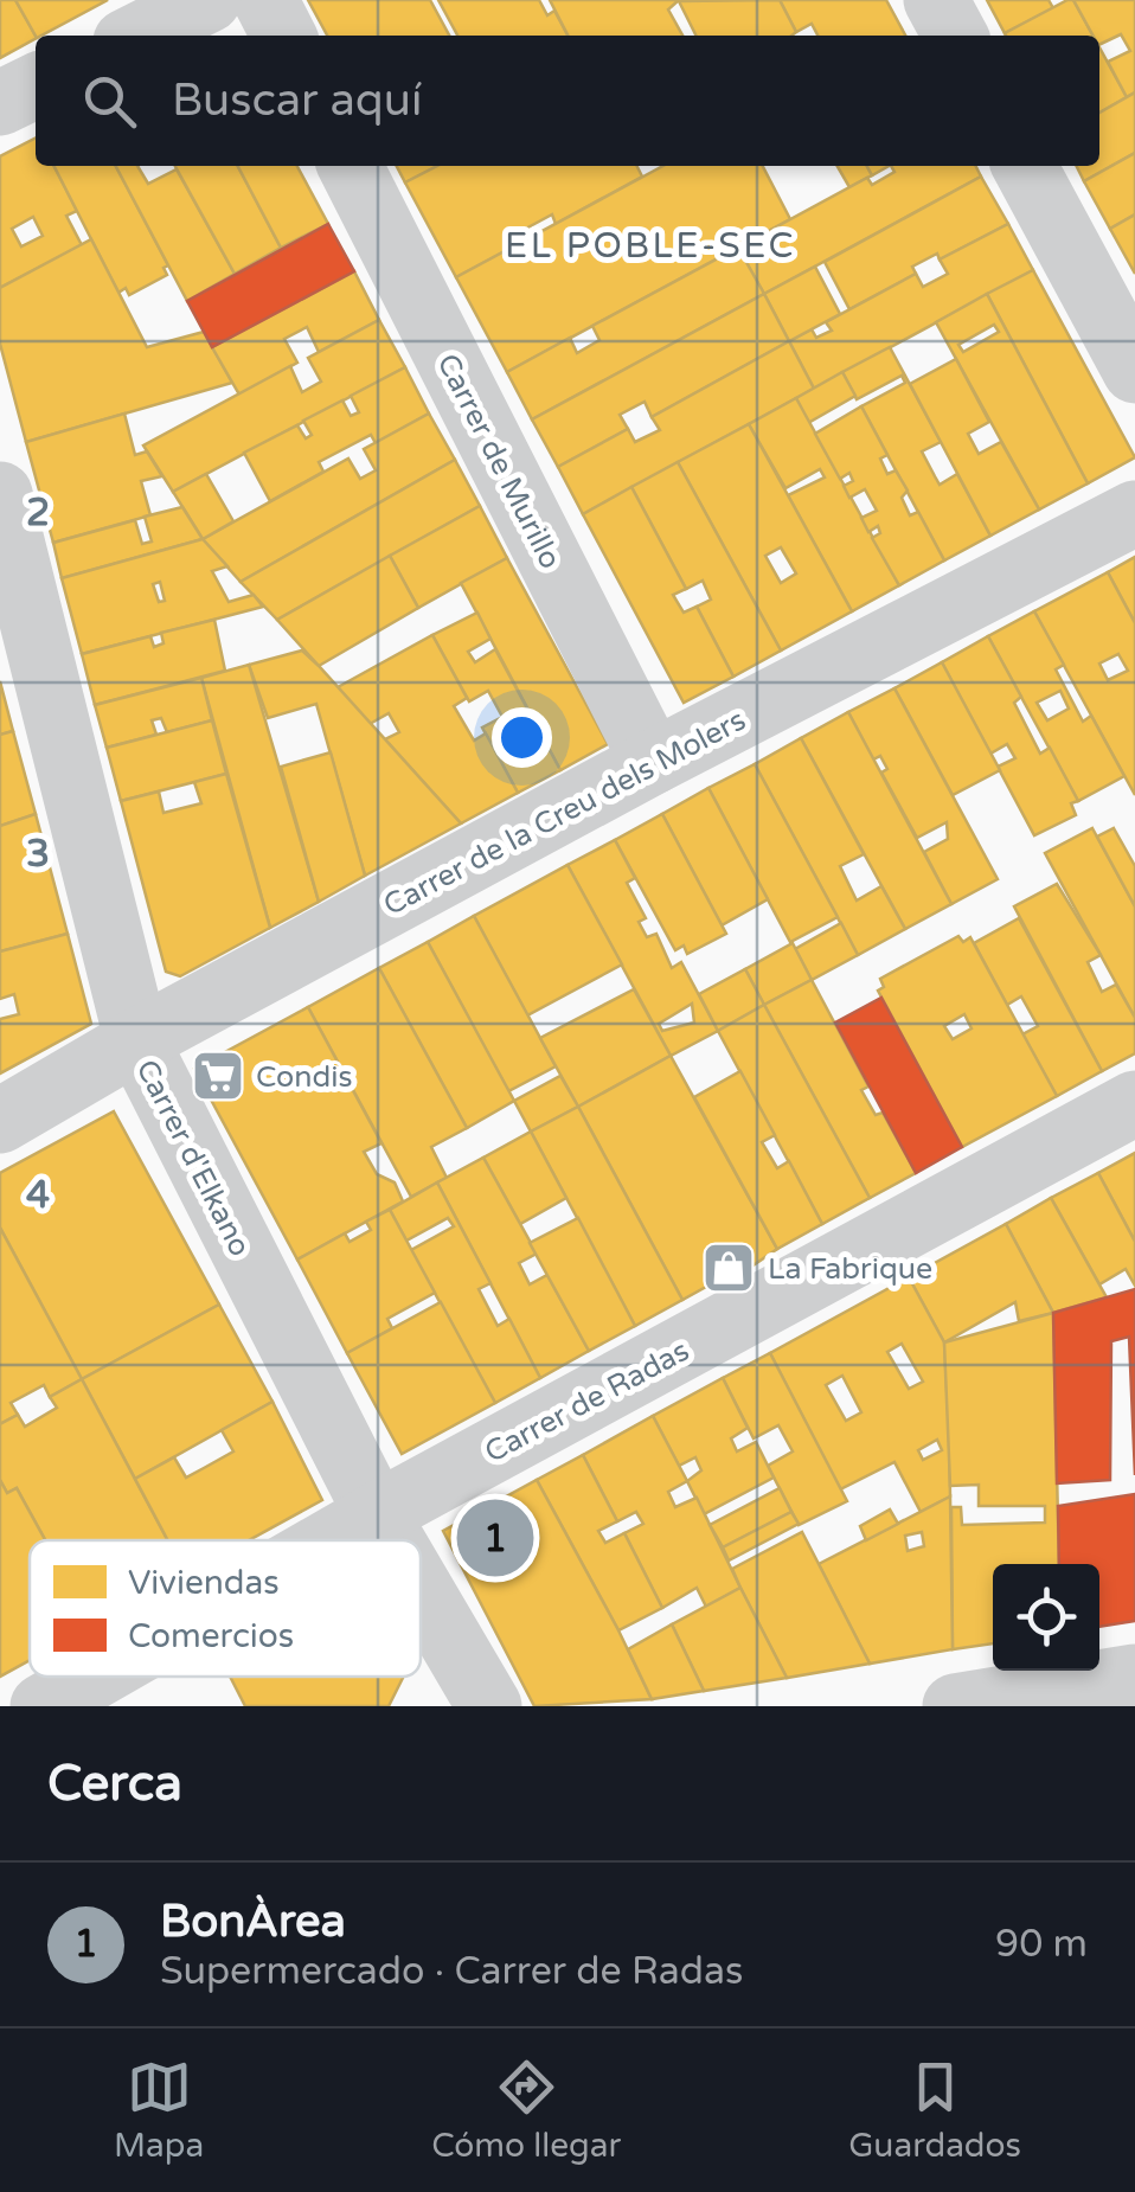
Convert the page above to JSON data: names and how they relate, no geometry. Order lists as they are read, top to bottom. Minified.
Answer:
{"streets":{"street":["Carrer de Murillo","Carrer de la Creu dels Molers","Carrer d'Elkano","Carrer de Radas"]},"crossings":[["Carrer de Murillo","Carrer de la Creu dels Molers"],["Carrer de la Creu dels Molers","Carrer d'Elkano"],["Carrer d'Elkano","Carrer de Radas"]],"districts":["EL POBLE-SEC"],"places":{"supermarket":["Condis"],"shop":["La Fabrique"]},"legend":["Viviendas","Comercios"],"page":{"search":"Buscar aquí","pins":"1","heading":"Cerca","list":[{"mark":"1","name":"BonÀrea","note":"Supermercado · Carrer de Radas","value":"90 m"}],"nav":["Mapa","Cómo llegar","Guardados"]},"grid":{"rows":["2","3","4"]}}
